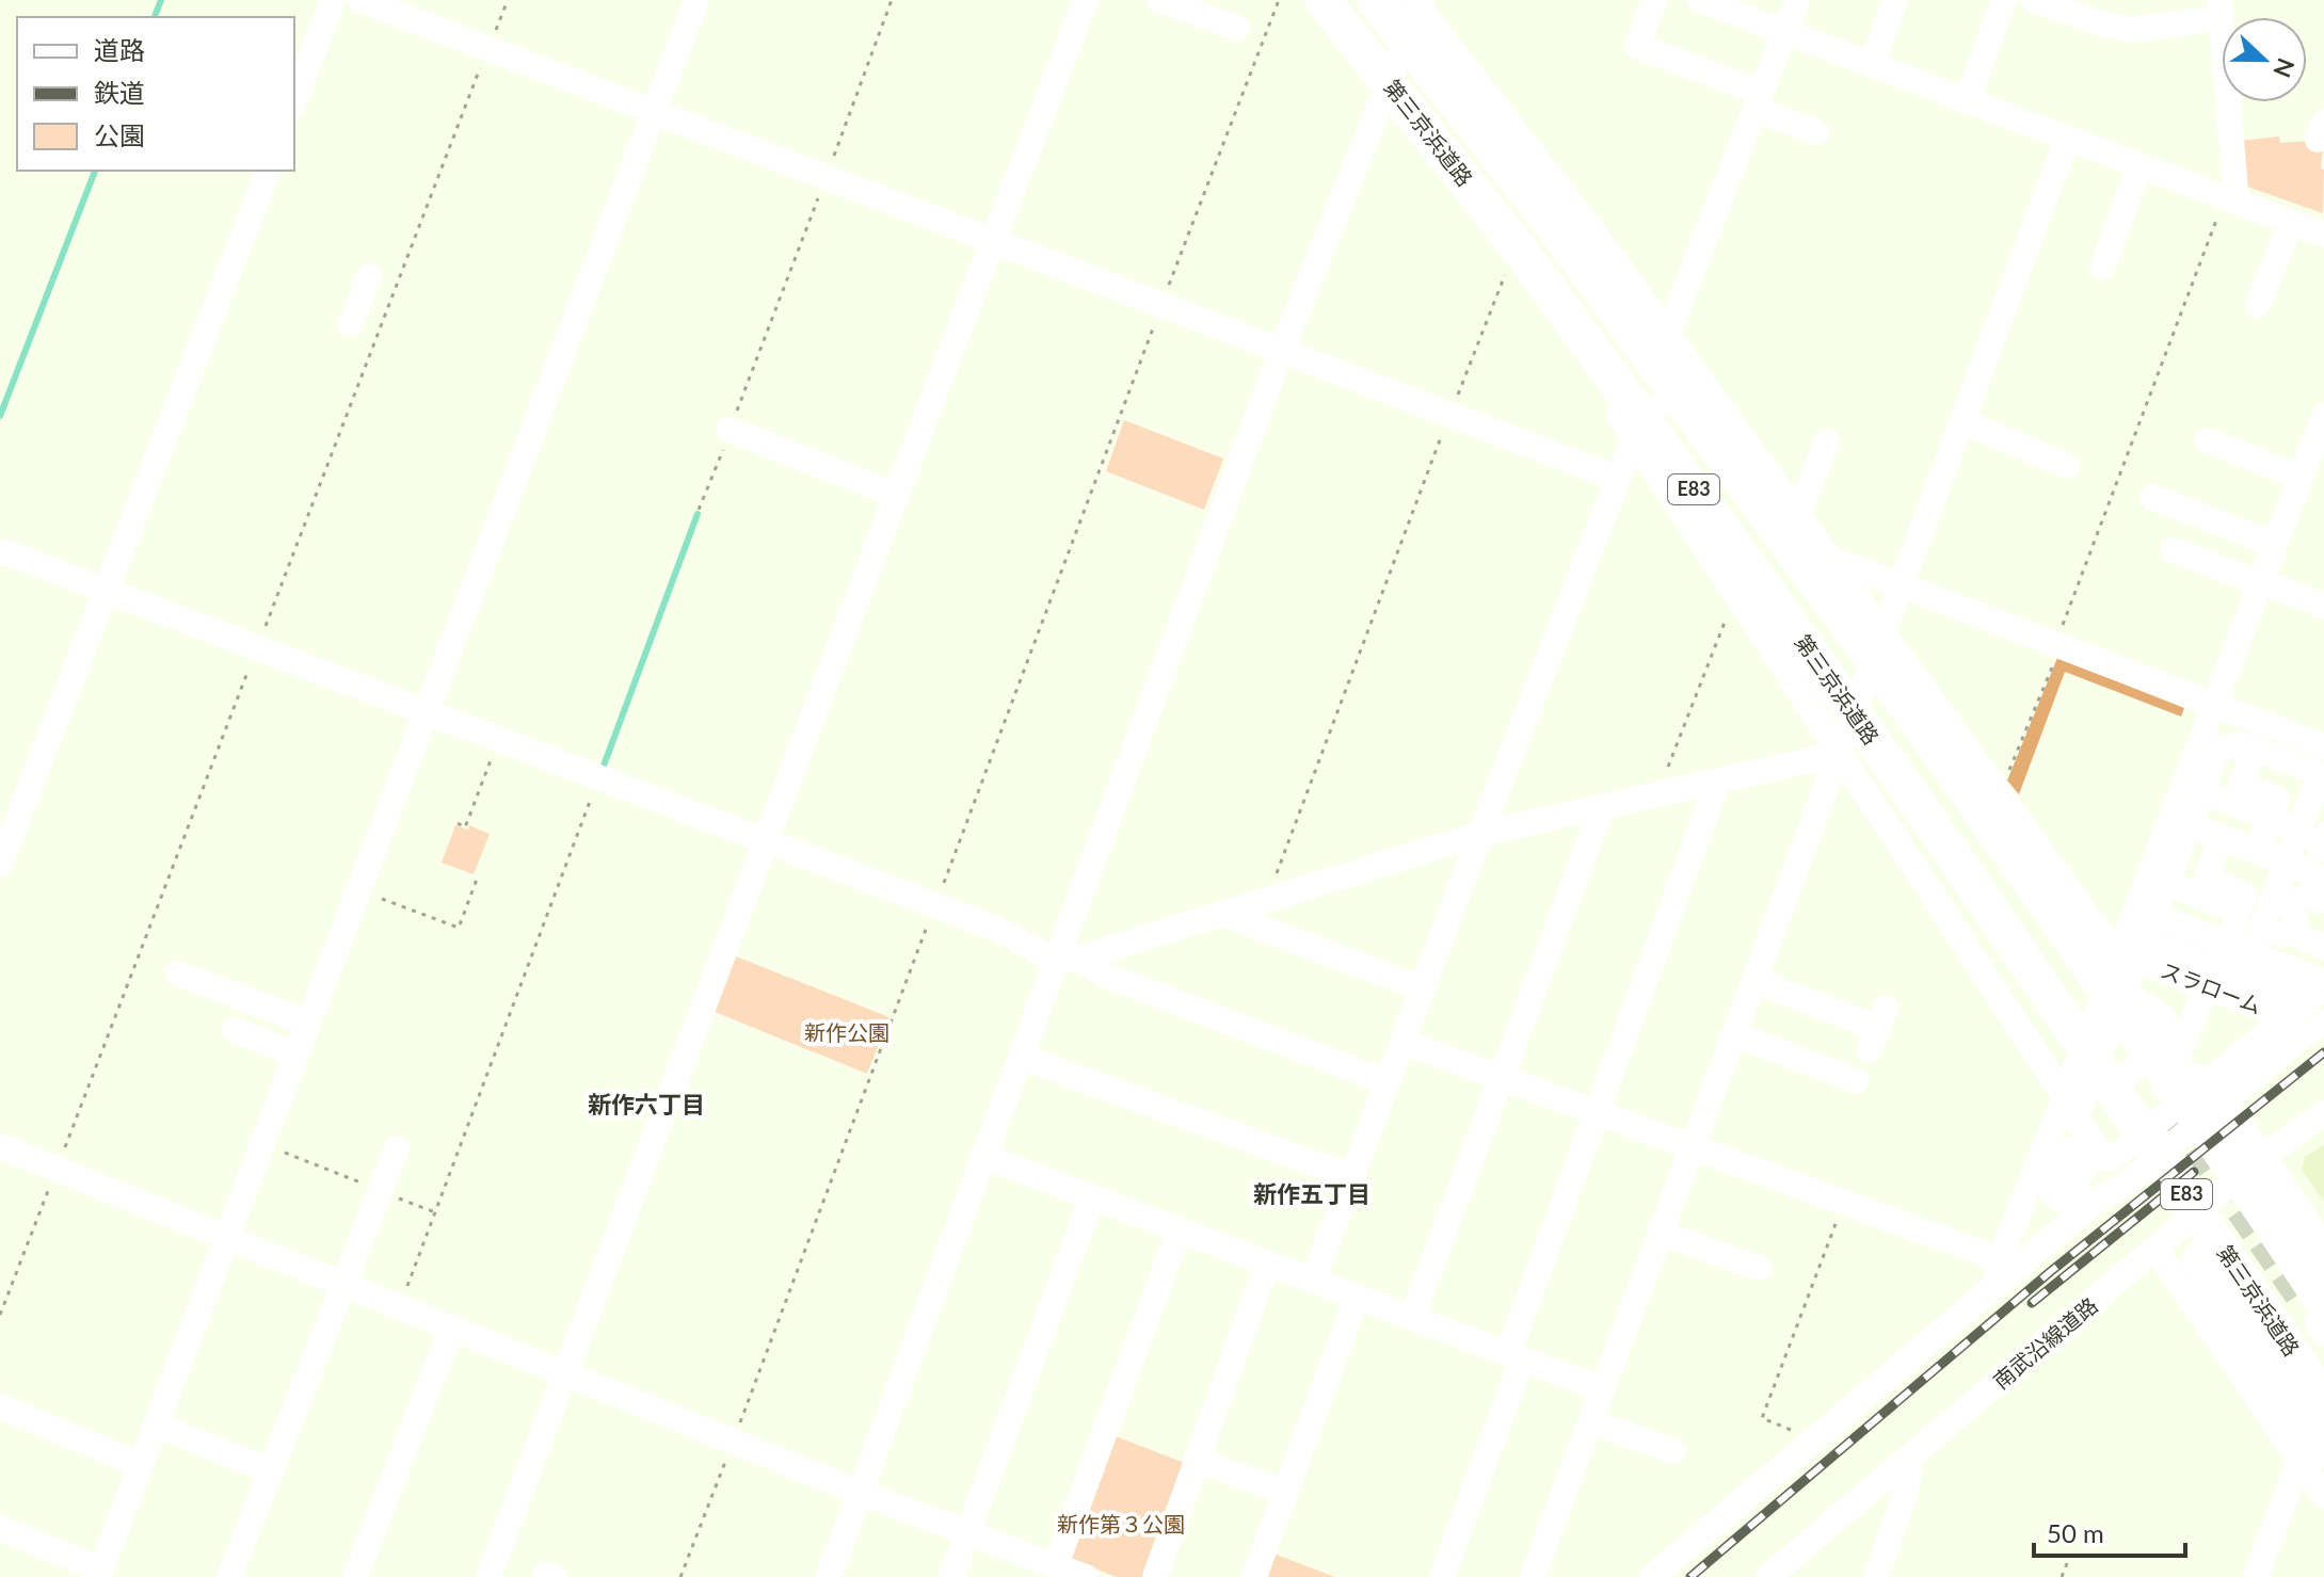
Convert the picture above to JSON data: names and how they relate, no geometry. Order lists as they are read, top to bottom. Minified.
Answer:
{"streets":{"highway":["第三京浜道路","E83"],"street":["スラローム","南武沿線道路"]},"crossings":[["第三京浜道路","スラローム"]],"districts":["新作六丁目","新作五丁目"],"parks":["新作公園","新作第３公園"],"legend":["道路","鉄道","公園"],"scale_bar":"50 m","north":"right"}
